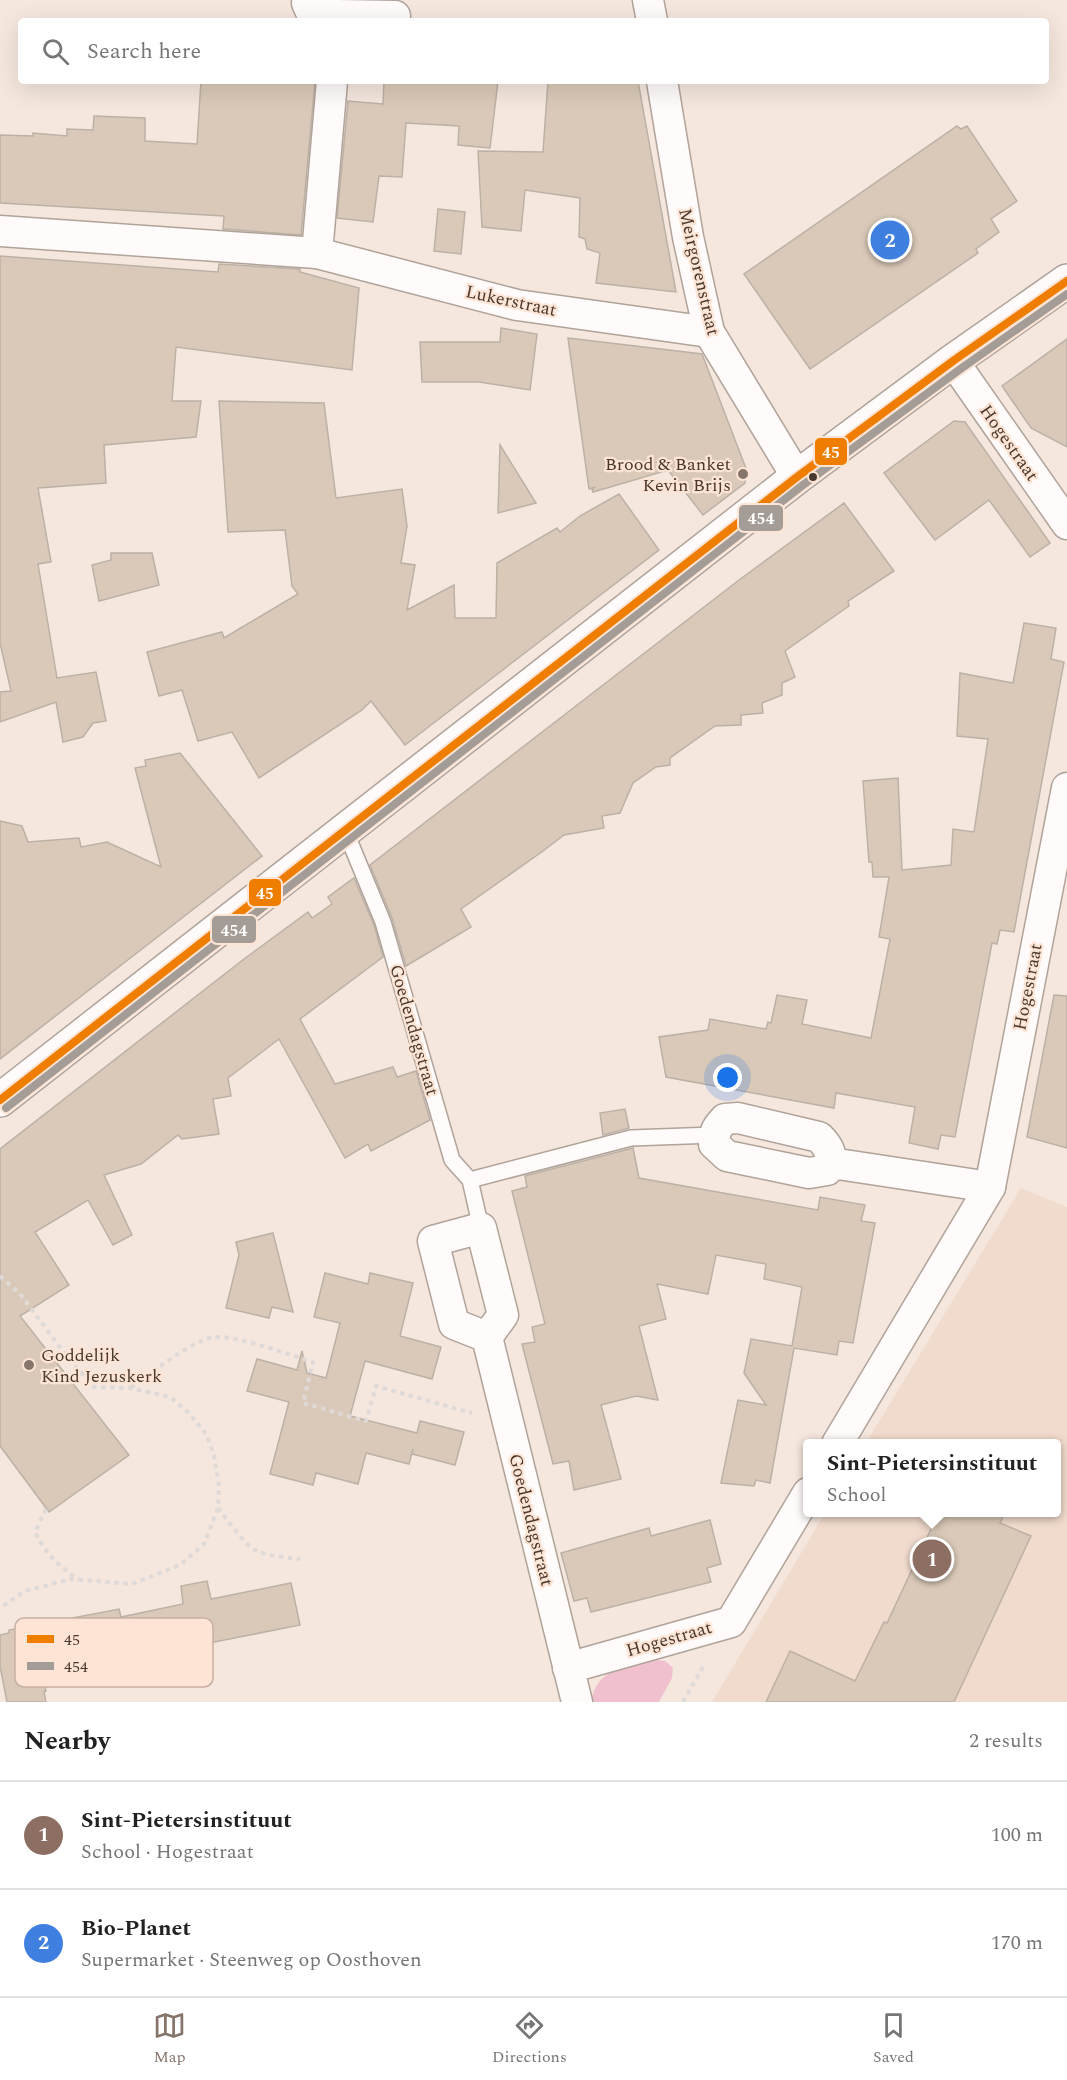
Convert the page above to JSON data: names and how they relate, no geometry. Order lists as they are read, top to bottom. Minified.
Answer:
{"streets":{"street":["Meirgorenstraat","Lukerstraat","Hogestraat","Goedendagstraat"]},"crossings":[["Meirgorenstraat","Lukerstraat"],["Hogestraat","Goedendagstraat"]],"places":["Brood & Banket Kevin Brijs","Goddelijk Kind Jezuskerk"],"lines":["transit line 45","transit line 454"],"legend":["45","454"],"page":{"search":"Search here","pins":["2","1"],"popup":["Sint-Pietersinstituut","School"],"heading":["Nearby","2 results"],"list":[{"mark":"1","name":"Sint-Pietersinstituut","note":"School · Hogestraat","value":"100 m"},{"mark":"2","name":"Bio-Planet","note":"Supermarket · Steenweg op Oosthoven","value":"170 m"}],"nav":["Map","Directions","Saved"]}}
